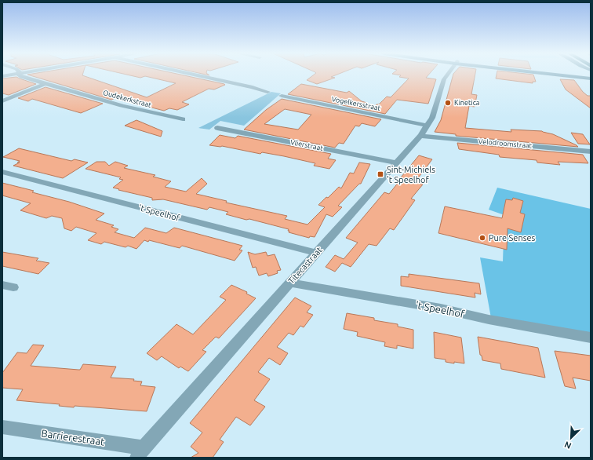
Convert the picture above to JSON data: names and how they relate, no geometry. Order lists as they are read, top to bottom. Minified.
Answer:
{"streets":{"street":["Oudekerkstraat","Vogelkersstraat","Velodroomstraat","Vlierstraat","'t Speelhof","Titecastraat","Barrierestraat"]},"crossings":[["Vogelkersstraat","Titecastraat"],["Velodroomstraat","Titecastraat"],["Vlierstraat","Titecastraat"],["'t Speelhof","Titecastraat"],["Titecastraat","Barrierestraat"]],"places":{"other":["Kinetica","Pure Senses"],"transit":["Sint-Michiels 't Speelhof"]},"north":"bottom left"}
